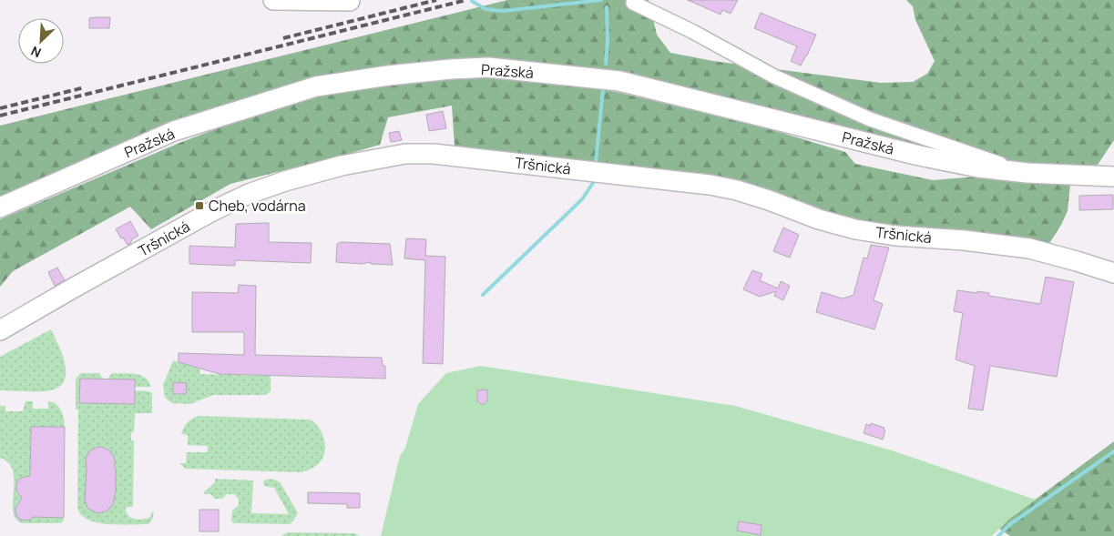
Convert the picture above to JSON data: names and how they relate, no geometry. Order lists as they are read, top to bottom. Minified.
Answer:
{"streets":{"street":["Pražská","Tršnická"]},"places":{"transit":["Cheb, vodárna"]},"north":"bottom left"}
